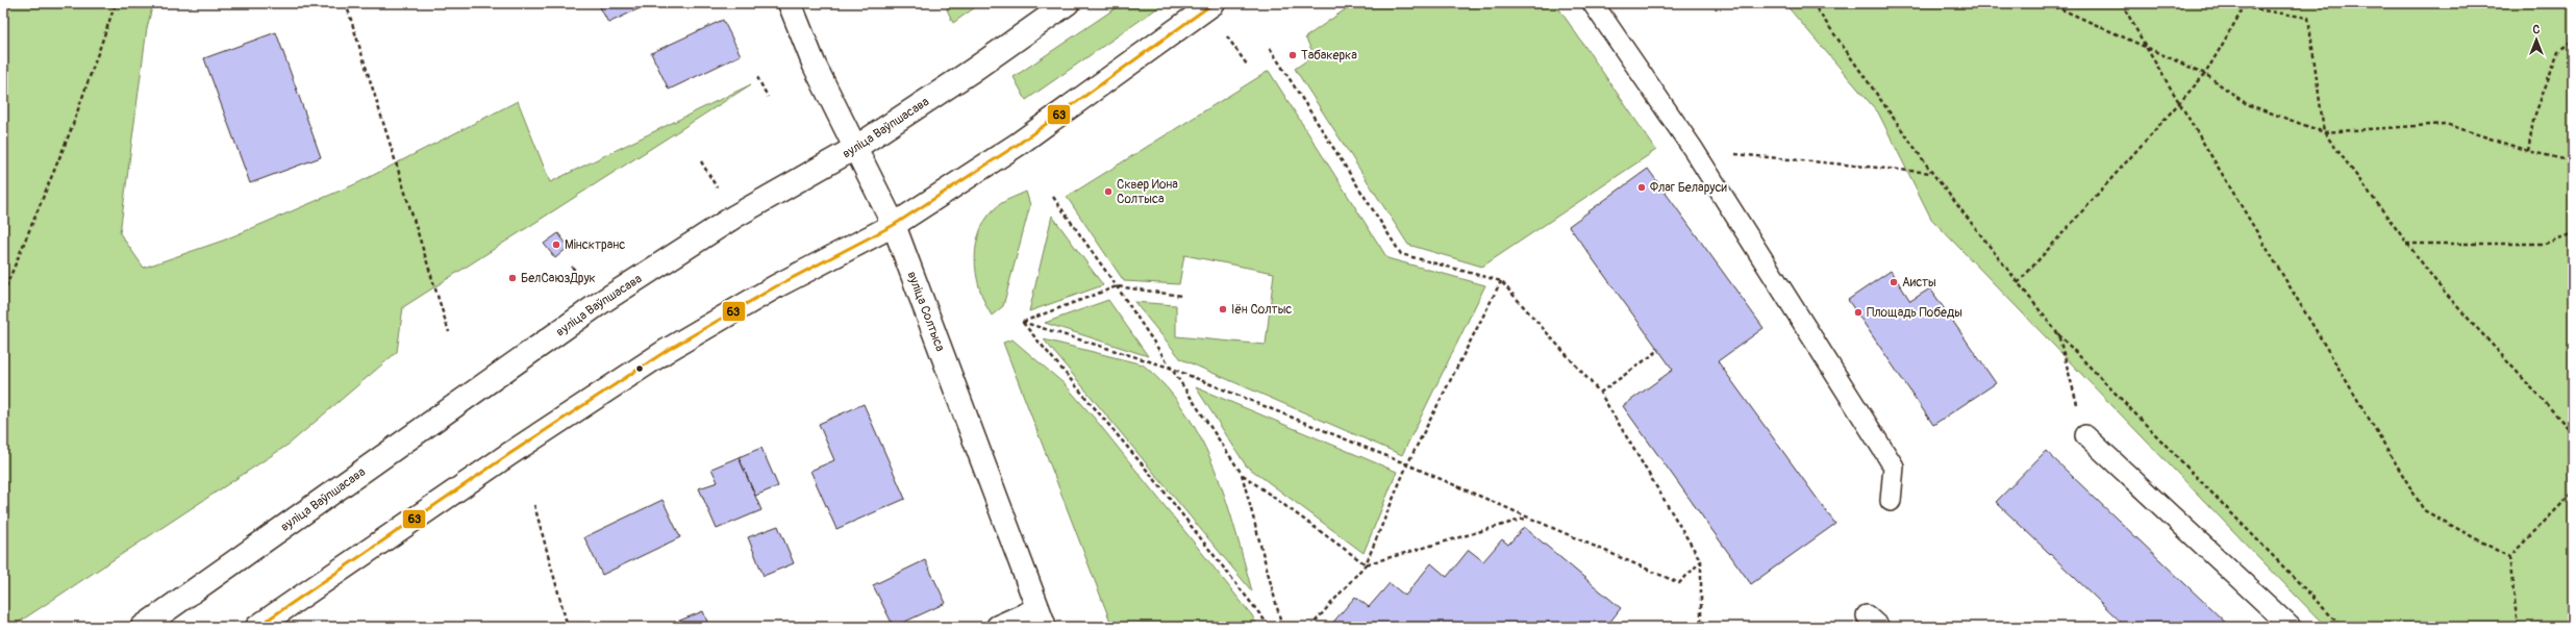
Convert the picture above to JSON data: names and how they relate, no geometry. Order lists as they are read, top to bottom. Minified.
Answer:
{"streets":{"main road":["вуліца Ваўпшасава","вуліца Солтыса"]},"crossings":[["вуліца Ваўпшасава","вуліца Солтыса"]],"places":["Табакерка","Флаг Беларуси","Сквер Иона Солтыса","Мінсктранс","БелСаюзДрук","Аисты","Іён Солтыс","Площадь Победы"],"lines":["transit line 63"],"north":"top"}
